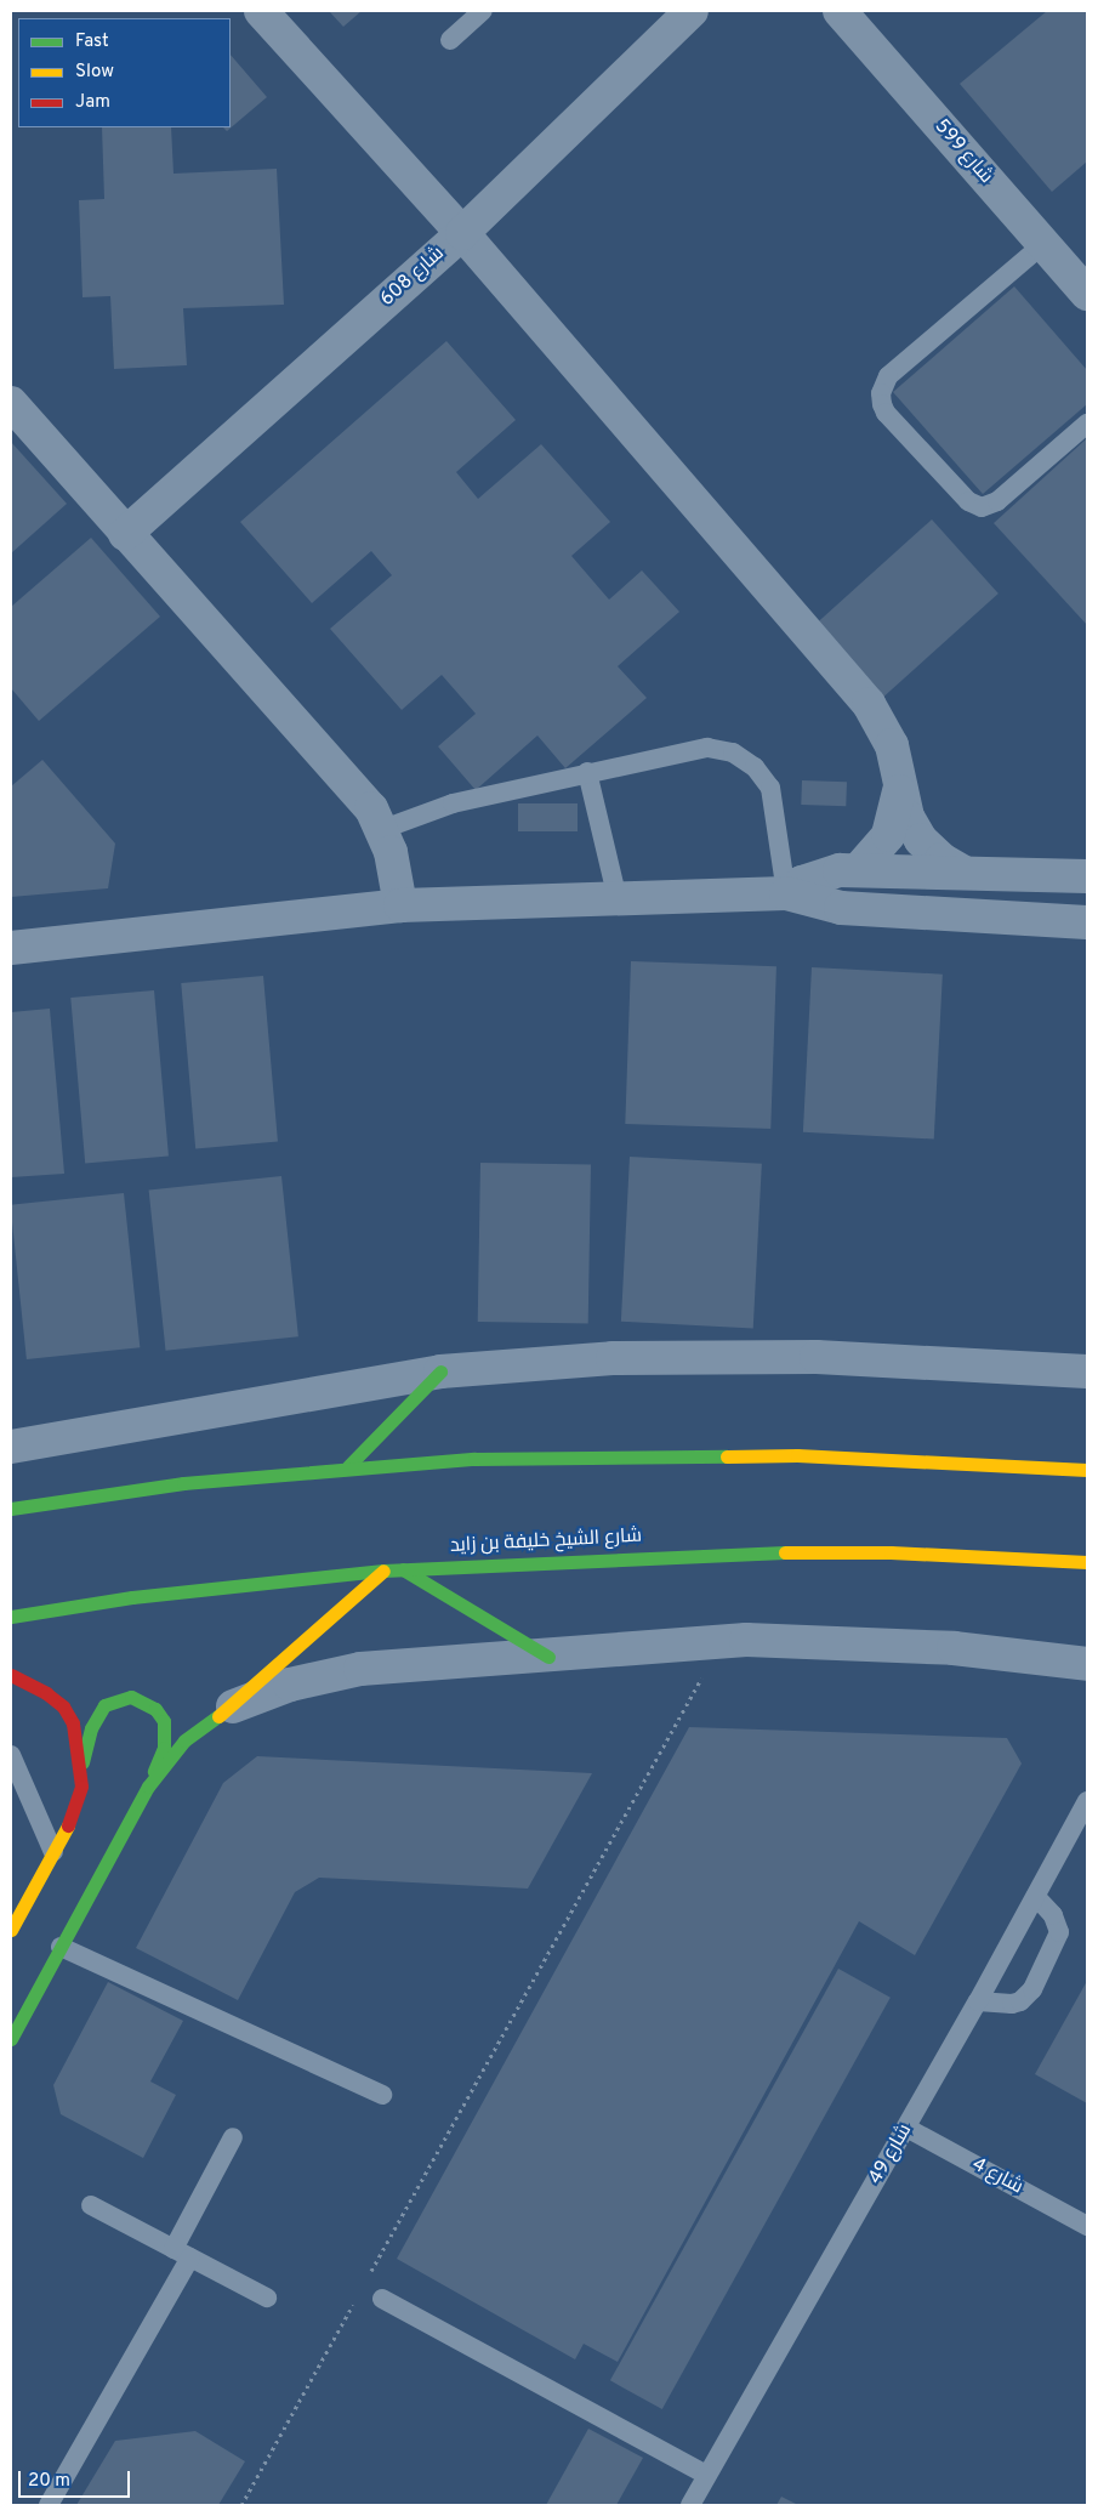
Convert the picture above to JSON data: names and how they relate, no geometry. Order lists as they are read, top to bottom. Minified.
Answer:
{"streets":{"main road":["شارع الشيخ خليفة بن زايد"],"street":["شارع 599","شارع 608"],"lane":["شارع 49","شارع 4"]},"crossings":[["شارع 49","شارع 4"]],"legend":["Fast","Slow","Jam"],"scale_bar":"20 m"}
